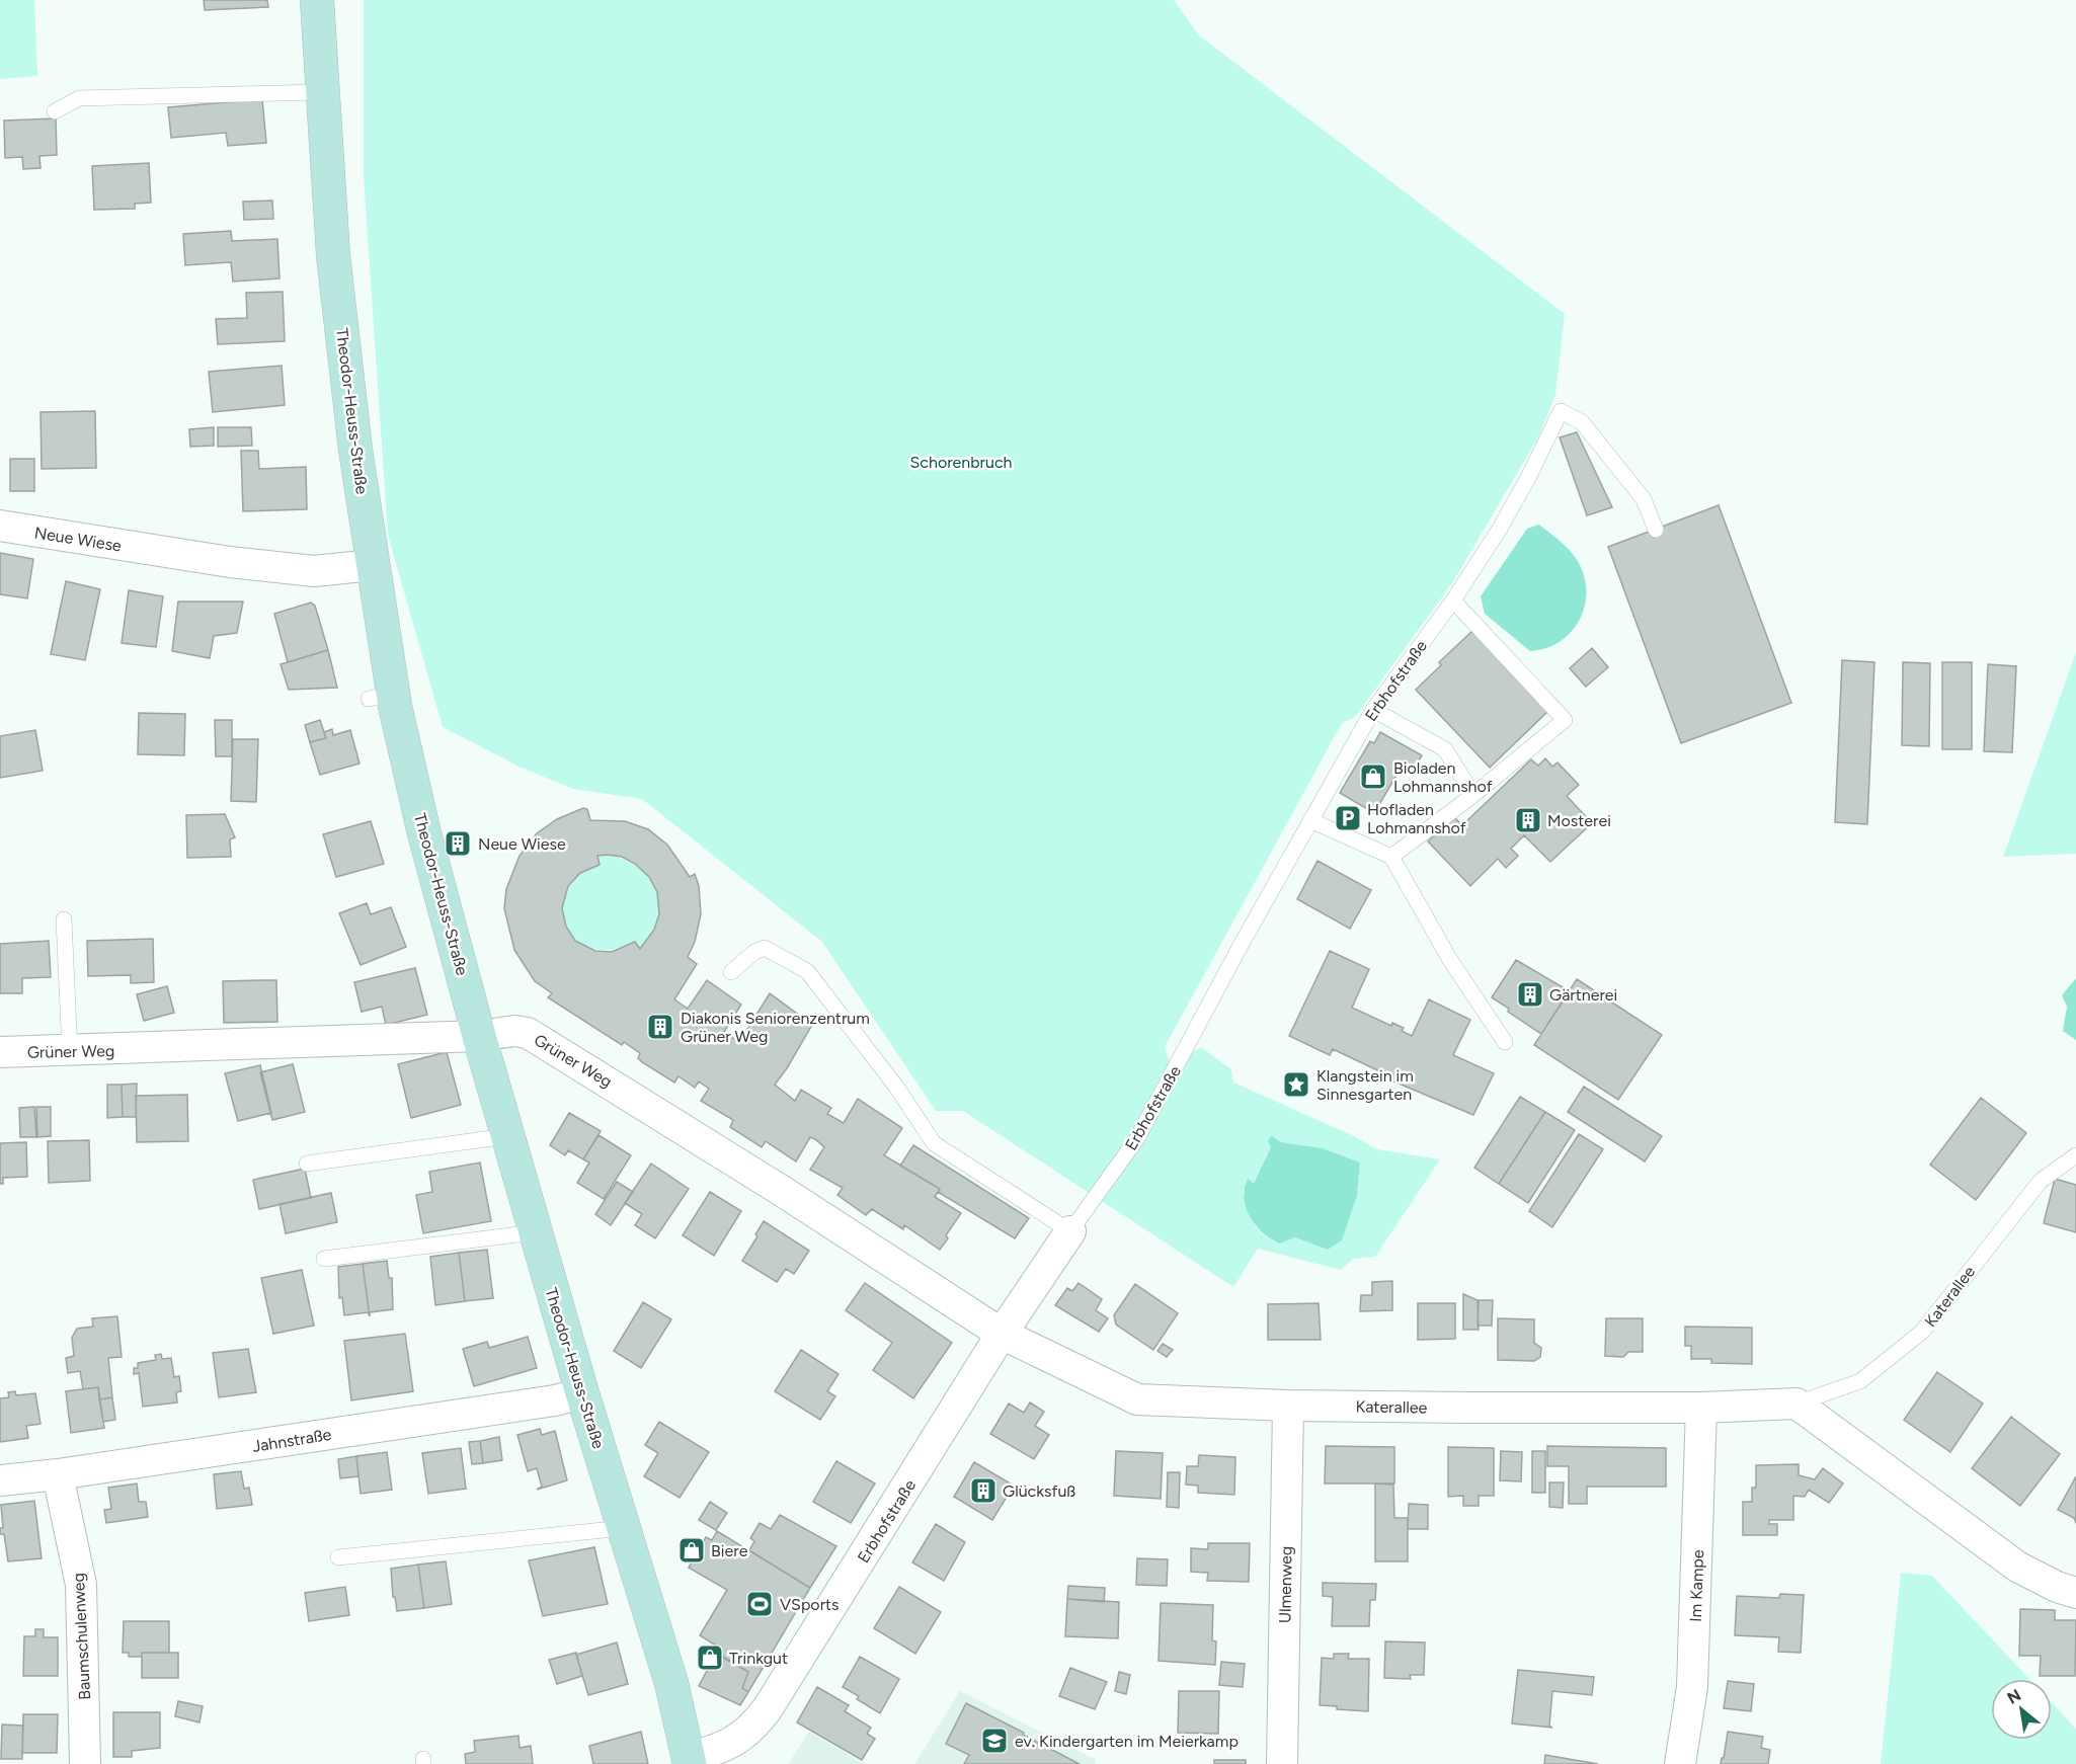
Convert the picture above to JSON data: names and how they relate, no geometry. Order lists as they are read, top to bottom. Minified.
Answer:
{"streets":{"main road":["Theodor-Heuss-Straße"],"street":["Neue Wiese","Erbhofstraße","Grüner Weg","Katerallee","Jahnstraße","Ulmenweg","Im Kampe","Baumschulenweg"]},"crossings":[["Theodor-Heuss-Straße","Neue Wiese"],["Theodor-Heuss-Straße","Erbhofstraße"],["Theodor-Heuss-Straße","Grüner Weg"],["Theodor-Heuss-Straße","Jahnstraße"],["Erbhofstraße","Grüner Weg"],["Erbhofstraße","Katerallee"],["Grüner Weg","Katerallee"],["Katerallee","Ulmenweg"],["Katerallee","Im Kampe"],["Jahnstraße","Baumschulenweg"]],"parks":["Schorenbruch"],"places":{"shop":["Bioladen Lohmannshof","Biere","Trinkgut"],"parking":["Hofladen Lohmannshof"],"building":["Mosterei","Neue Wiese","Gärtnerei","Diakonis Seniorenzentrum Grüner Weg","Glücksfuß"],"place":["Klangstein im Sinnesgarten"],"sports":["VSports"],"school or university":["ev. Kindergarten im Meierkamp"]},"north":"top left"}
